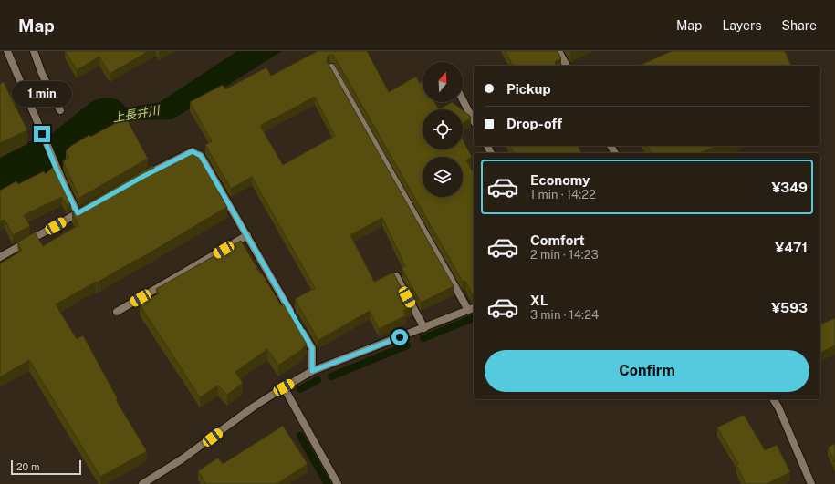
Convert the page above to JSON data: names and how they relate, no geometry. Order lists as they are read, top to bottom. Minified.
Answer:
{"water":["上長井川"],"scale_bar":"20 m","north":"top","page":{"header":"Map","nav":["Map","Layers","Share"],"banner":["Pickup","Drop-off"],"bubble":"1 min","list":[{"name":"Economy","note":"1 min · 14:22","value":"¥349"},{"name":"Comfort","note":"2 min · 14:23","value":"¥471"},{"name":"XL","note":"3 min · 14:24","value":"¥593"}],"buttons":"Confirm","scale":"20 m"}}
